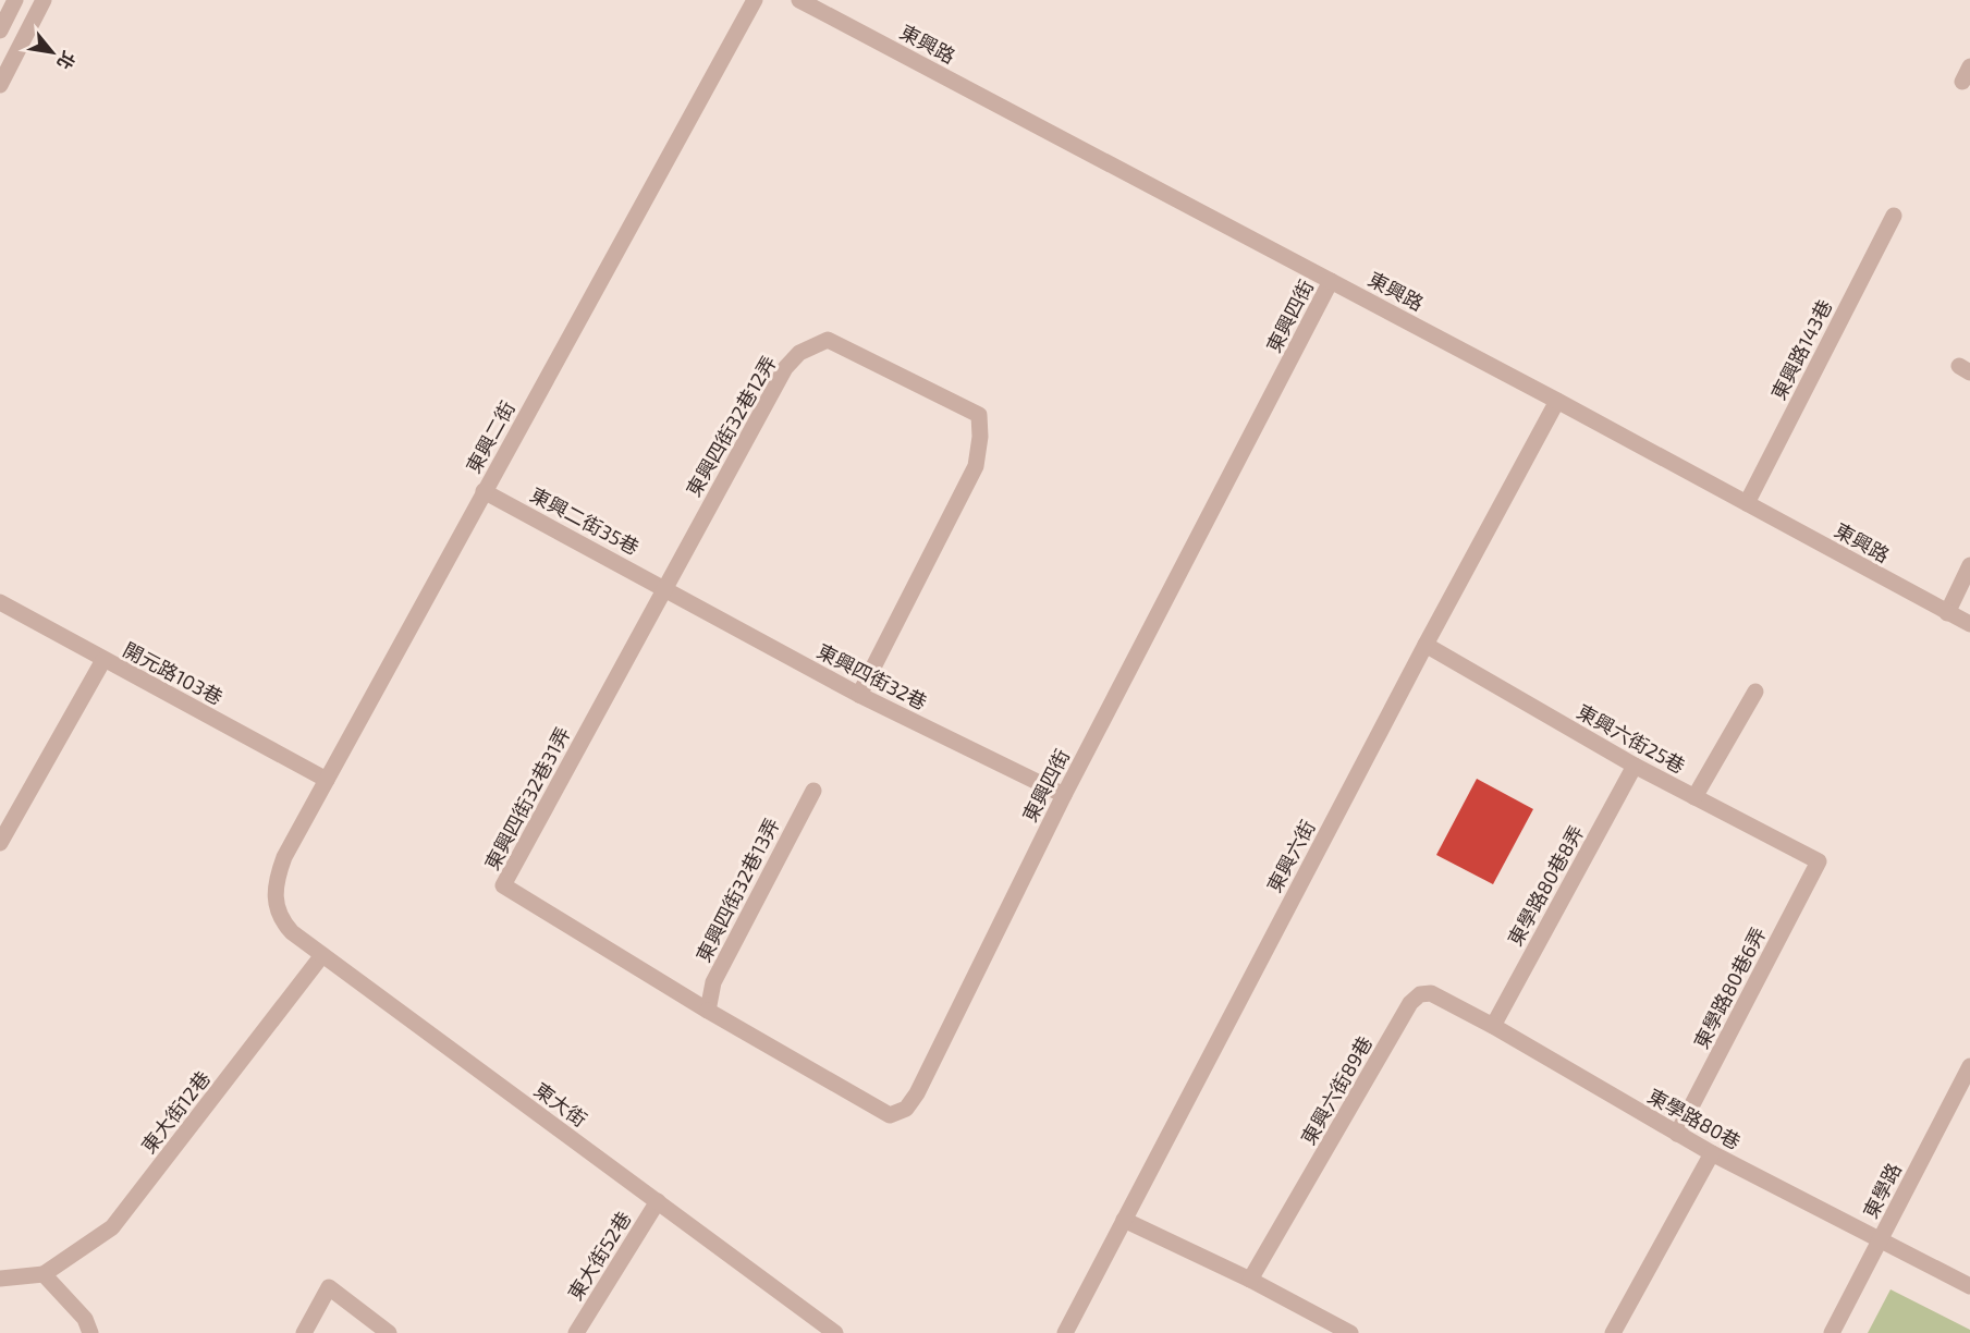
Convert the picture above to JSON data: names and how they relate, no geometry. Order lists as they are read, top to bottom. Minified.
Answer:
{"streets":{"street":["東興路","東興四街","東興路143巷","東興四街32巷12弄","東興二街","東興二街35巷","開元路103巷","東興四街32巷","東興六街25巷","東興四街32巷31弄","東興六街","東學路80巷8弄","東興四街32巷13弄","東學路80巷6弄","東興六街89巷","東大街","東大街12巷","東學路80巷","東學路","東大街52巷"]},"crossings":[["東興路","東興四街"],["東興路","東興路143巷"],["東興路","東興六街"],["東興四街","東興四街32巷"],["東興四街","東興四街32巷31弄"],["東興四街","東興四街32巷13弄"],["東興四街32巷12弄","東興二街35巷"],["東興四街32巷12弄","東興四街32巷"],["東興四街32巷12弄","東興四街32巷31弄"],["東興二街","東興二街35巷"],["東興二街","開元路103巷"],["東興二街","東大街"],["東興二街35巷","東興四街32巷"],["東興二街35巷","東興四街32巷31弄"],["東興四街32巷","東興四街32巷31弄"],["東興六街25巷","東興六街"],["東興六街25巷","東學路80巷8弄"],["東興六街25巷","東學路80巷6弄"],["東興四街32巷31弄","東興四街32巷13弄"],["東學路80巷8弄","東興六街89巷"],["東學路80巷8弄","東學路80巷"],["東學路80巷6弄","東學路80巷"],["東興六街89巷","東學路80巷"],["東大街","東大街12巷"],["東大街","東大街52巷"],["東學路80巷","東學路"]],"north":"bottom right"}
